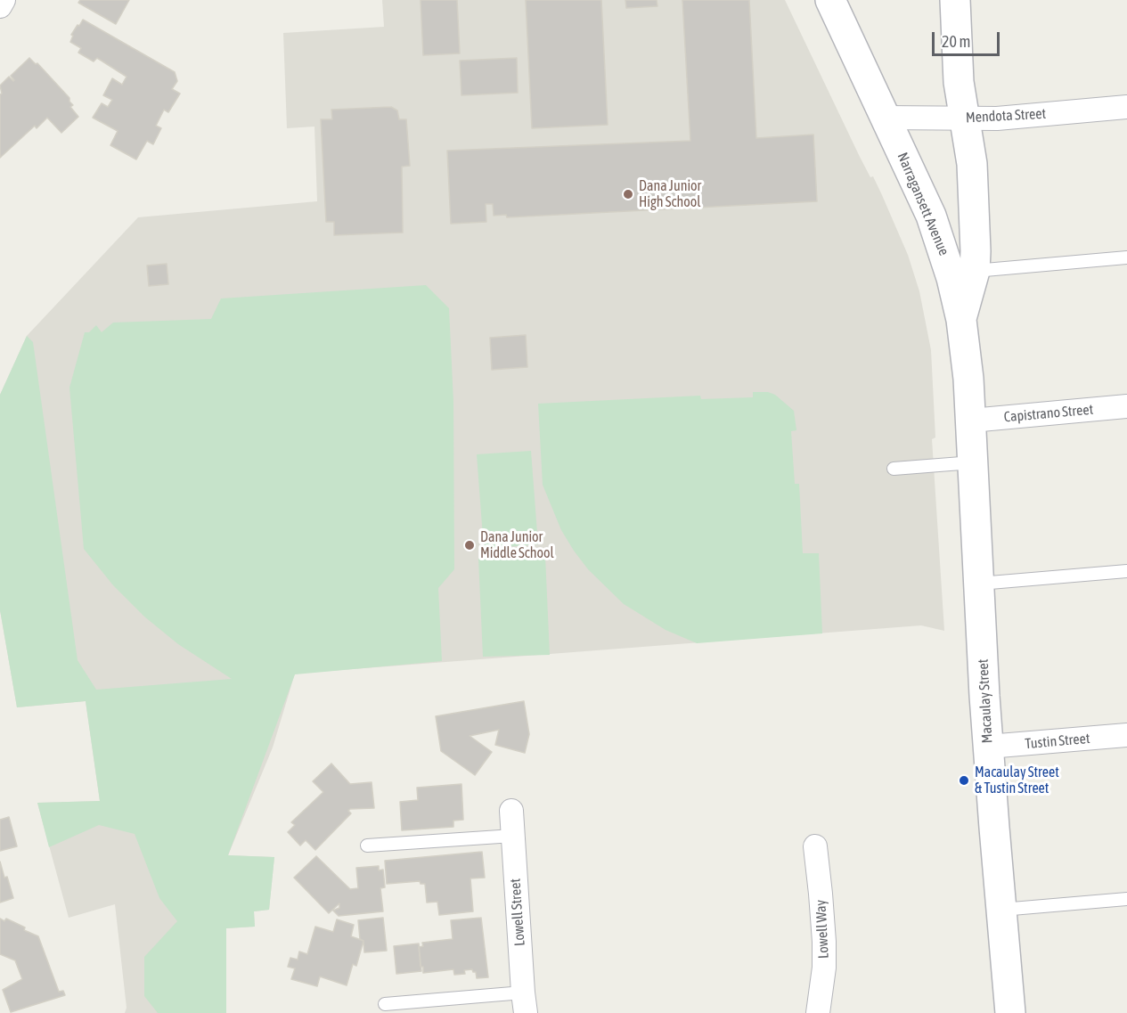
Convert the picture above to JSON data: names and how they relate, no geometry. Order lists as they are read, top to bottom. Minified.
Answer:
{"streets":{"street":["Mendota Street","Narragansett Avenue","Capistrano Street","Macaulay Street","Tustin Street","Lowell Street","Lowell Way"]},"crossings":[["Mendota Street","Narragansett Avenue"],["Narragansett Avenue","Capistrano Street"],["Narragansett Avenue","Macaulay Street"],["Capistrano Street","Macaulay Street"],["Macaulay Street","Tustin Street"]],"places":["Dana Junior High School","Dana Junior Middle School","Macaulay Street & Tustin Street"],"scale_bar":"20 m"}
